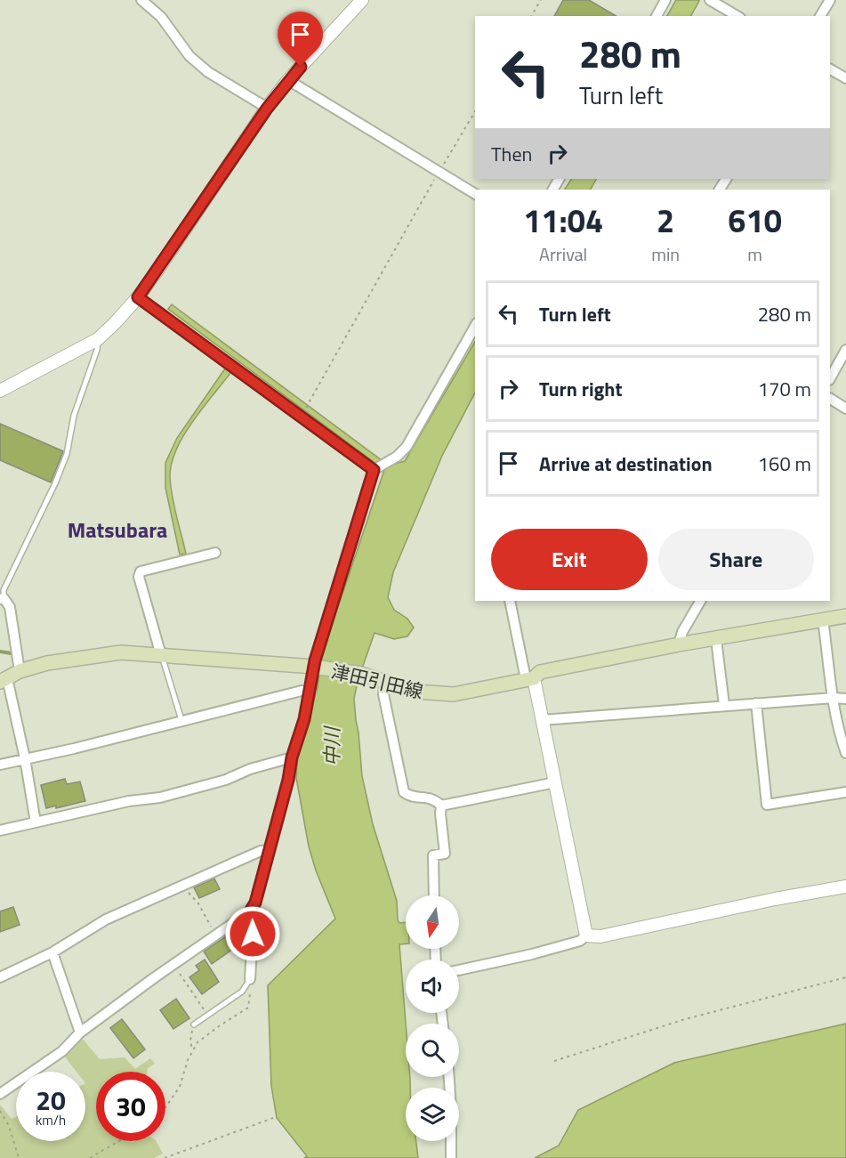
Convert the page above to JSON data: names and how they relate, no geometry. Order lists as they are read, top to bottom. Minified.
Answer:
{"streets":{"main road":["津田引田線"]},"districts":["Matsubara"],"water":["中川"],"north":"bottom","page":{"turn":["280 m","Turn left"],"then":"Then","eta":["11:04","Arrival","2","min","610","m"],"list":[{"name":"Turn left","value":"280 m"},{"name":"Turn right","value":"170 m"},{"name":"Arrive at destination","value":"160 m"}],"buttons":["Exit","Share"],"speed":"20 km/h","limit":"30"}}
